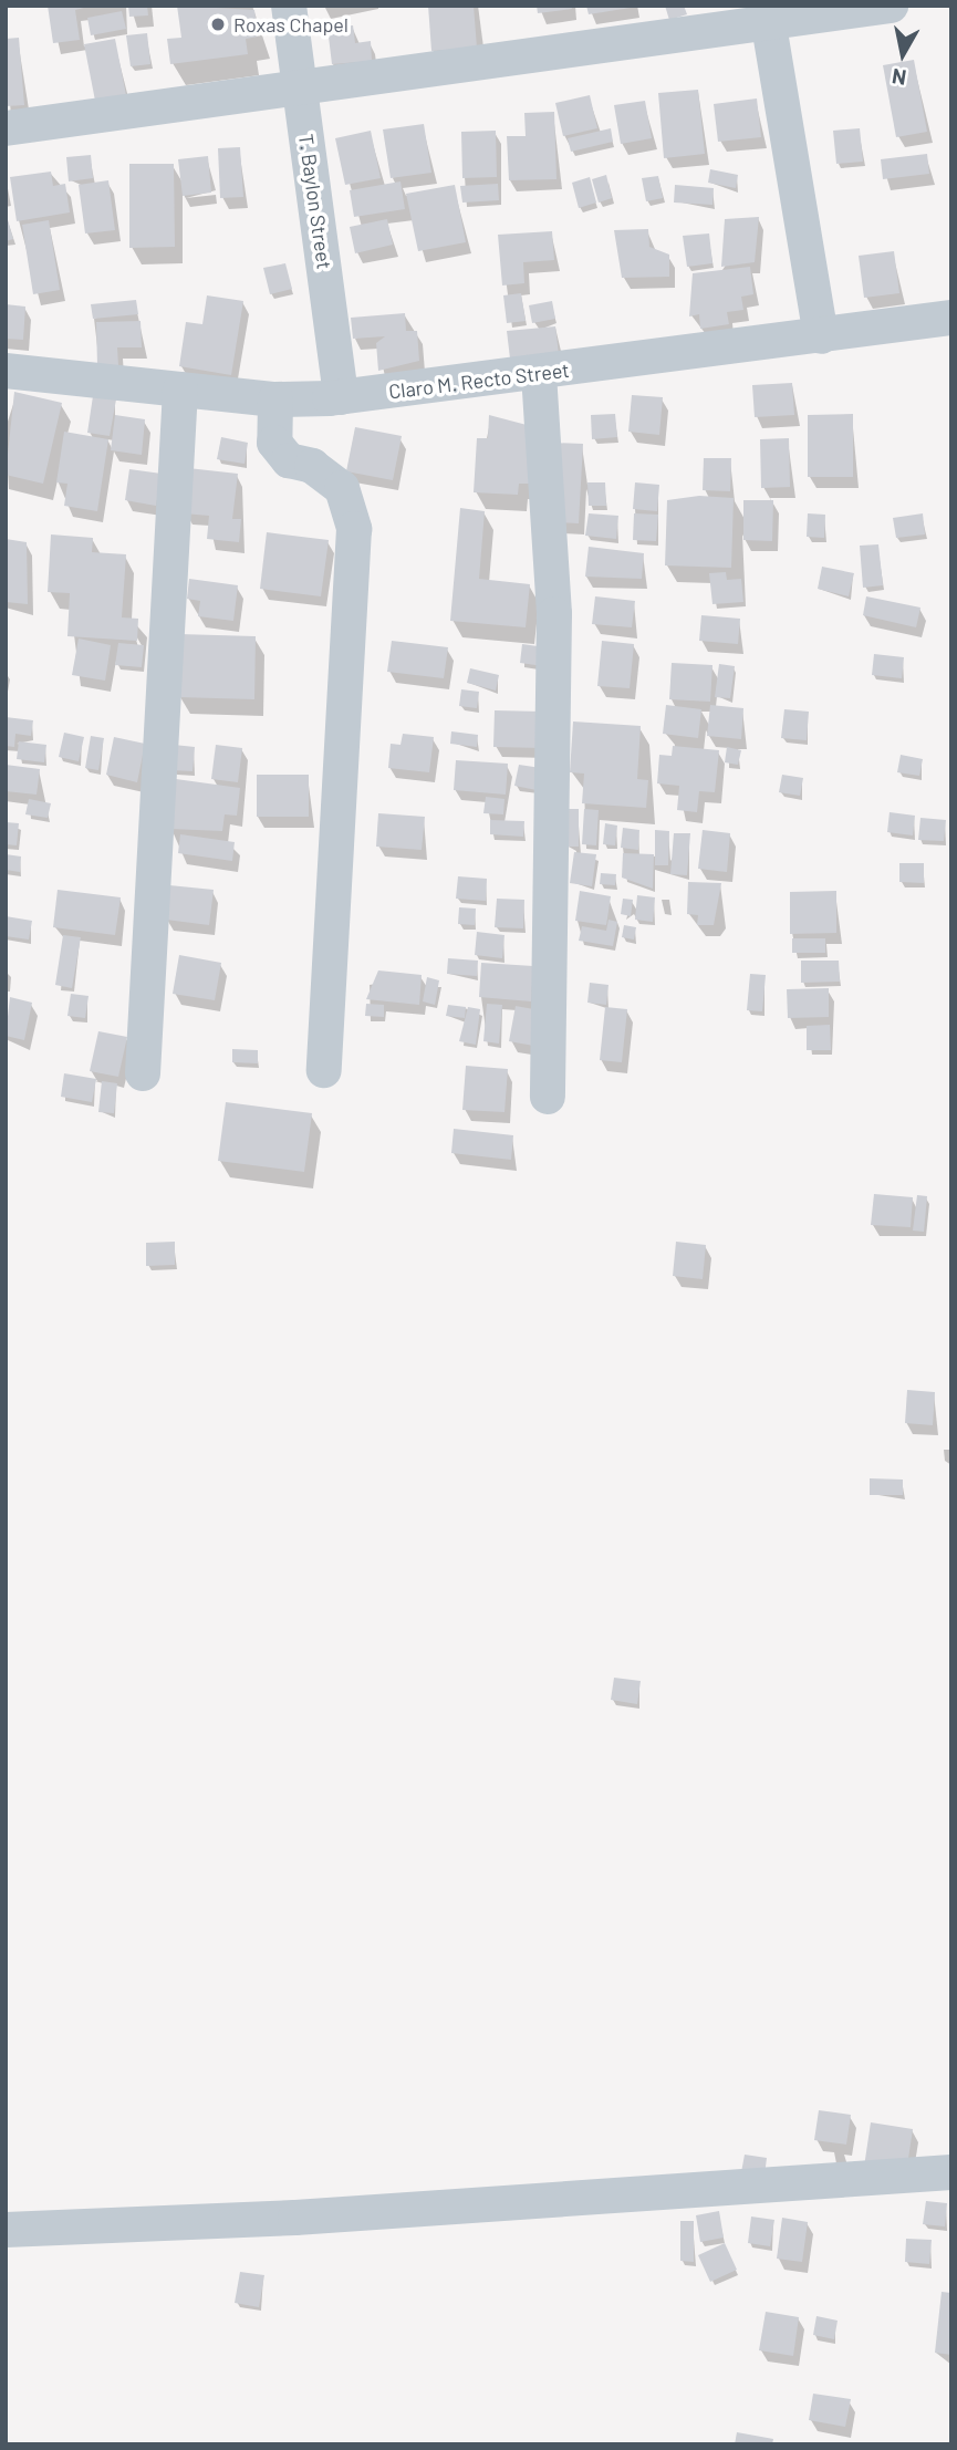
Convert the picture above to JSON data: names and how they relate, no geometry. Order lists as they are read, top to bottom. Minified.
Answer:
{"streets":{"street":["T. Baylon Street","Claro M. Recto Street"]},"crossings":[["T. Baylon Street","Claro M. Recto Street"]],"places":["Roxas Chapel"],"north":"bottom"}
